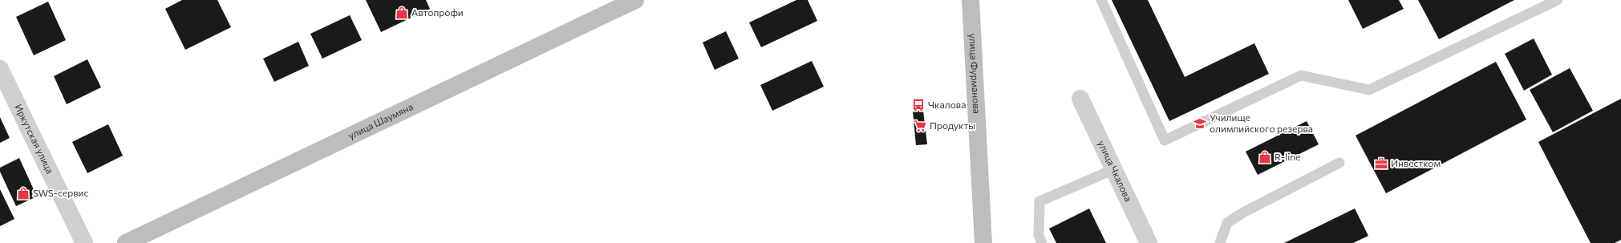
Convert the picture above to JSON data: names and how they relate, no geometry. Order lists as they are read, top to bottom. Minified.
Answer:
{"streets":{"street":["улица Фурманова","улица Шаумяна","Иркутская улица","улица Чкалова"]},"places":{"shop":["Автопрофи","R-line","SWS-сервис"],"bus stop":["Чкалова"],"school or university":["Училище олимпийского резерва"],"supermarket":["Продукты"],"office":["Инвестком"]}}
